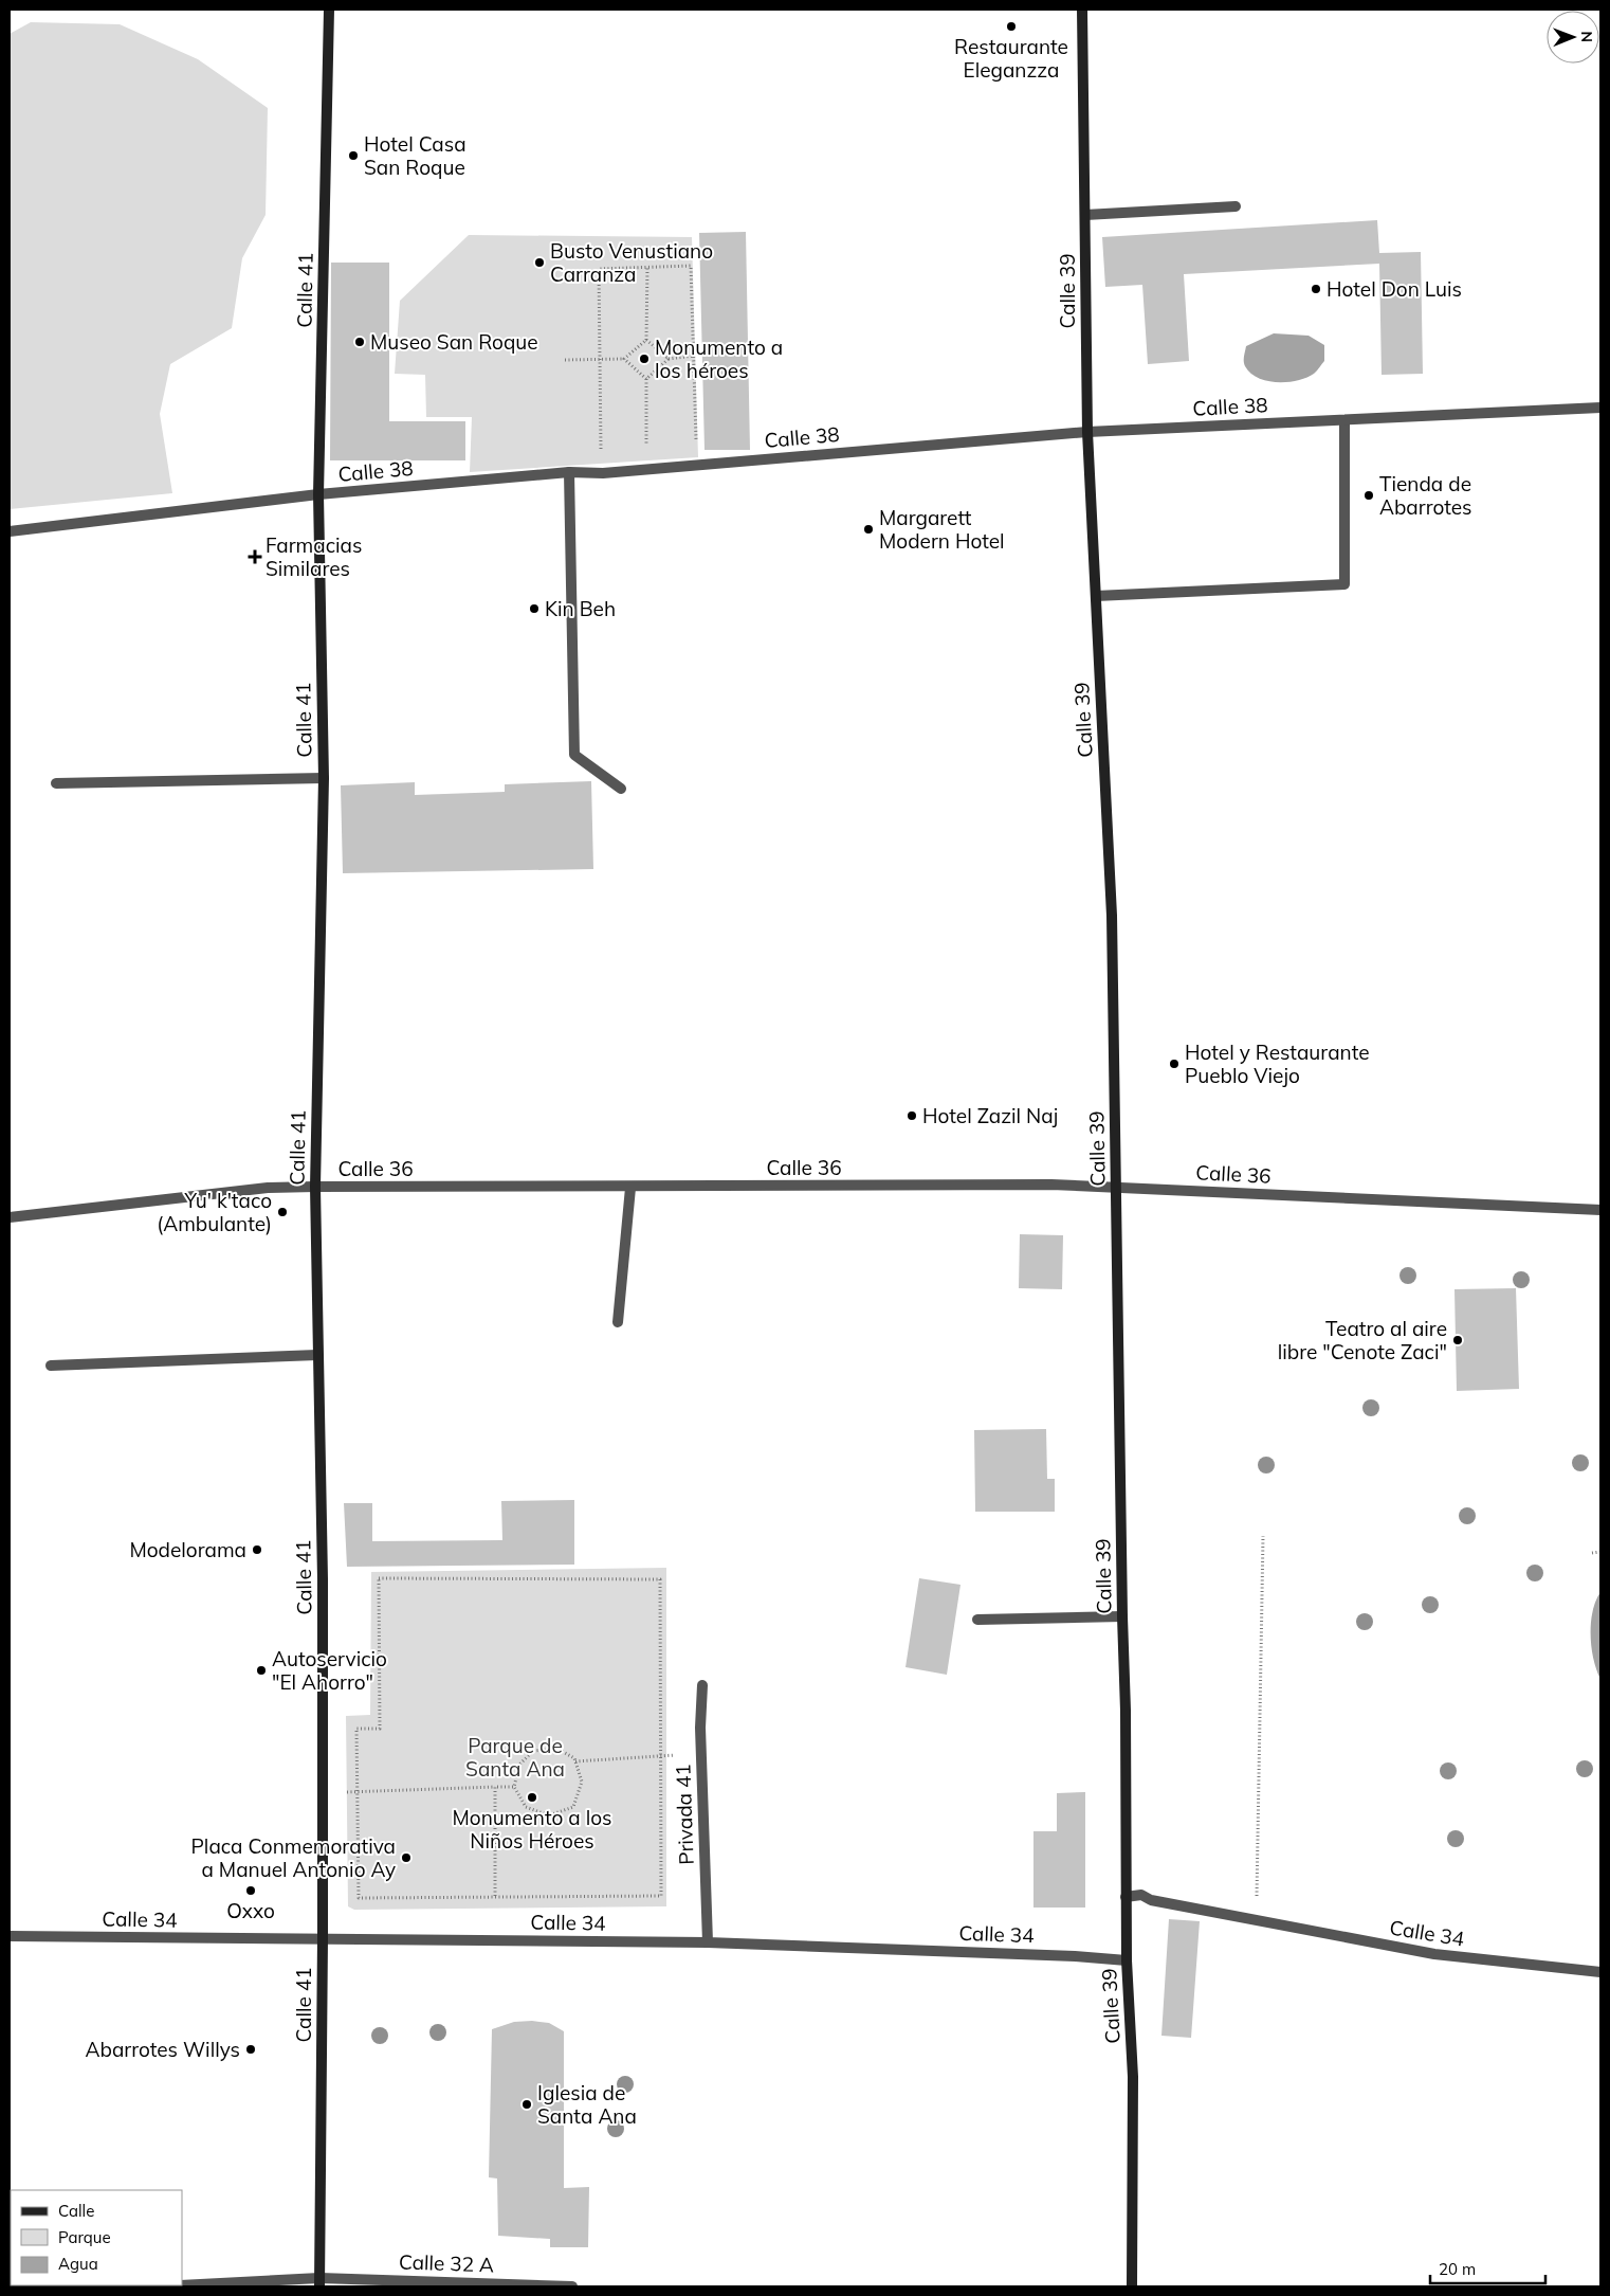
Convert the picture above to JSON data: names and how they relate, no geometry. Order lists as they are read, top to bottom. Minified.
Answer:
{"streets":{"main road":["Calle 41","Calle 39"],"street":["Calle 38","Calle 36","Privada 41","Calle 34","Calle 32 A"]},"crossings":[["Calle 41","Calle 38"],["Calle 41","Calle 36"],["Calle 41","Calle 34"],["Calle 41","Calle 32 A"],["Calle 39","Calle 38"],["Calle 39","Calle 36"],["Calle 39","Calle 34"],["Privada 41","Calle 34"]],"parks":["Parque de Santa Ana"],"places":{"other":["Restaurante Eleganzza","Hotel Casa San Roque","Busto Venustiano Carranza","Hotel Don Luis","Museo San Roque","Monumento a los héroes","Tienda de Abarrotes","Margarett Modern Hotel","Kin Beh","Hotel y Restaurante Pueblo Viejo","Hotel Zazil Naj","Yu' k'taco (Ambulante)","Teatro al aire libre \"Cenote Zaci\"","Modelorama","Autoservicio \"El Ahorro\"","Monumento a los Niños Héroes","Placa Conmemorativa a Manuel Antonio Ay","Oxxo","Abarrotes Willys","Iglesia de Santa Ana"],"health":["Farmacias Similares"]},"legend":["Calle","Parque","Agua"],"scale_bar":"20 m","north":"right"}
